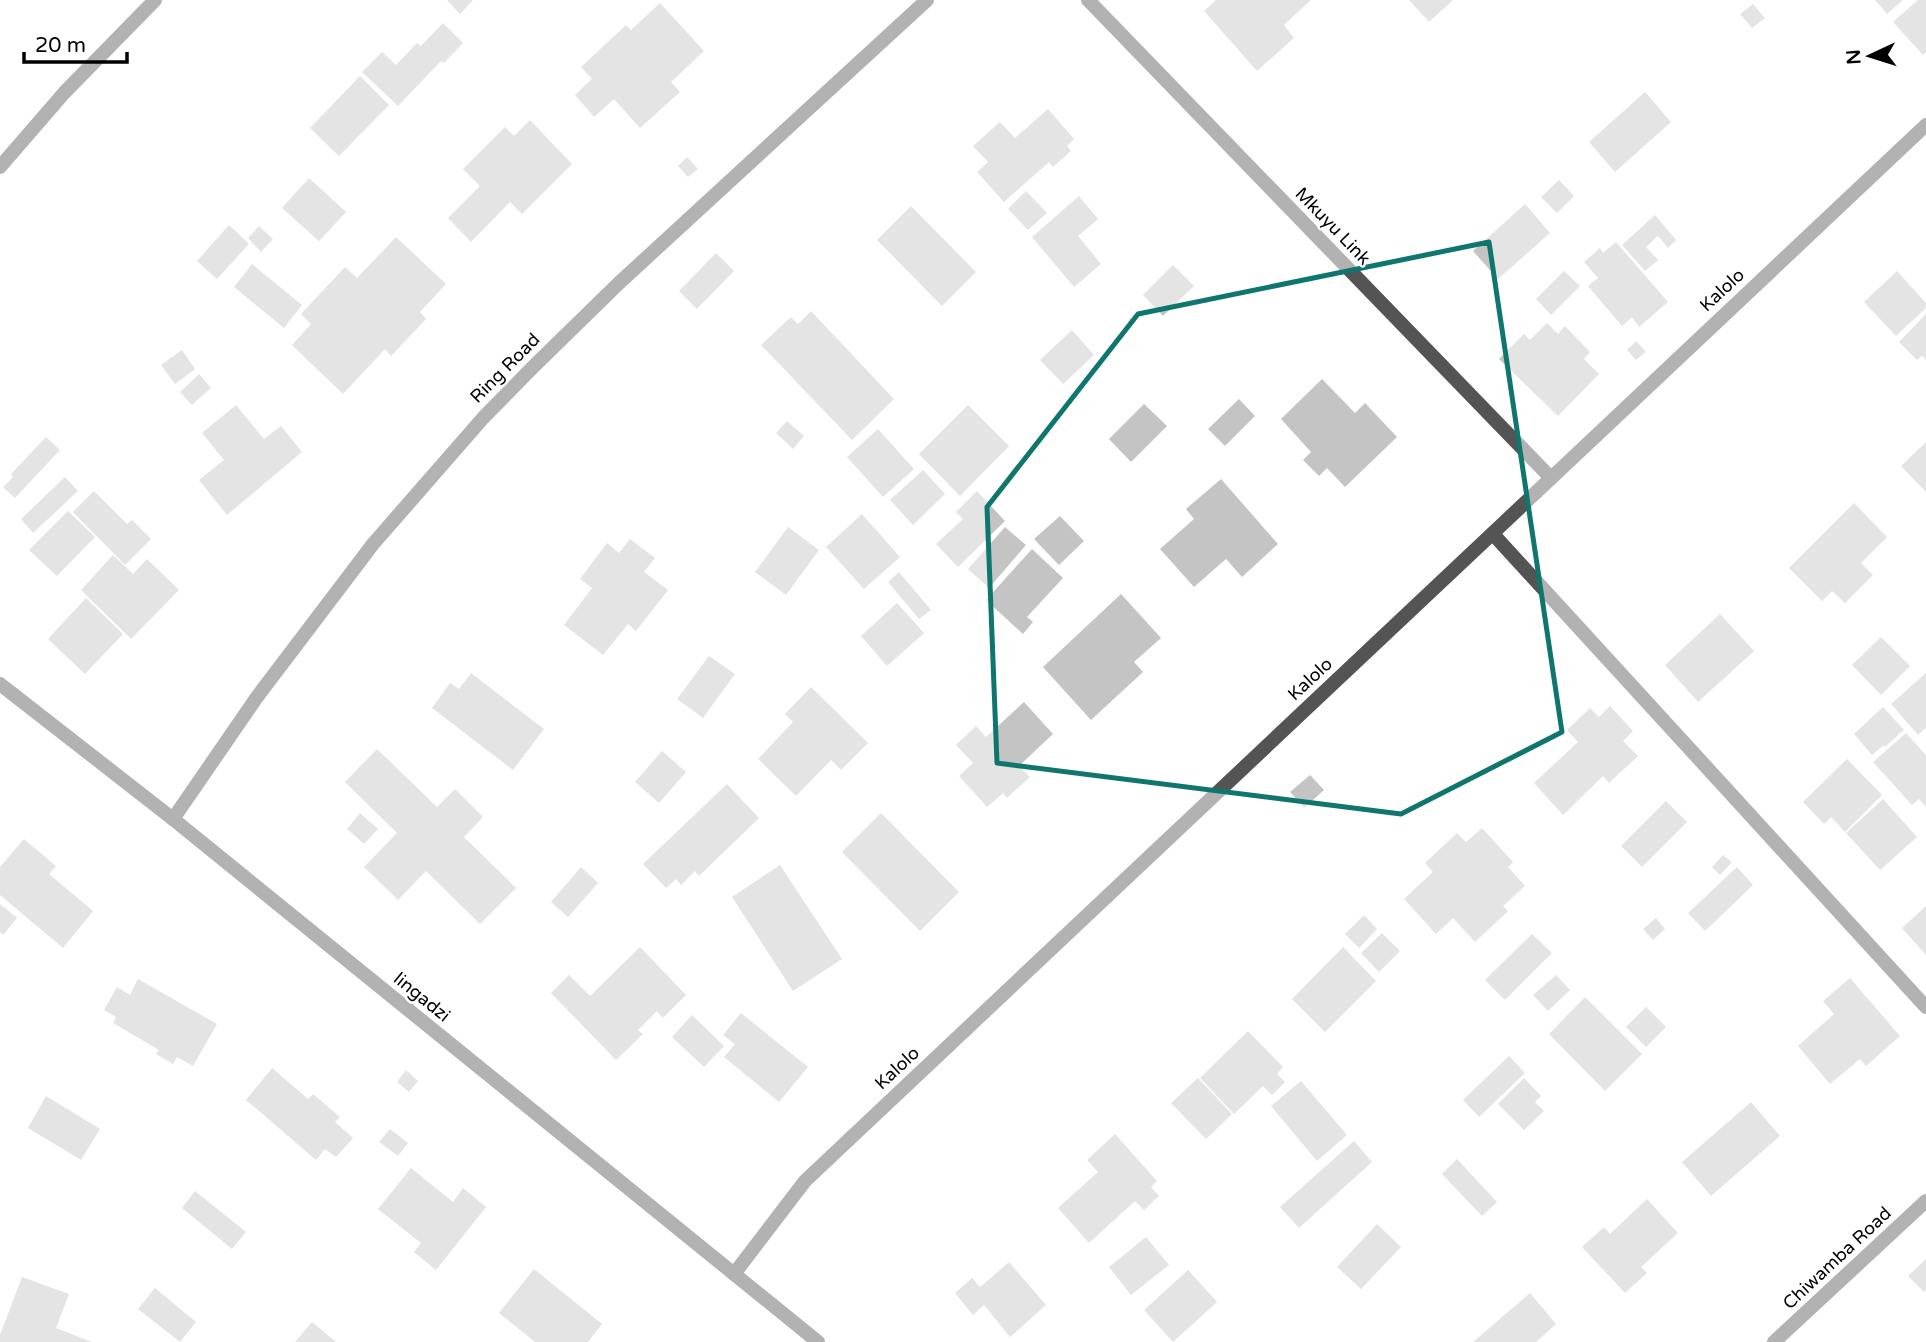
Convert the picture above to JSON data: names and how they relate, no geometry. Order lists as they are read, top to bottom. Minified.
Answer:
{"streets":{"street":["Mkuyu Link","Kalolo","Ring Road","lingadzi","Chiwamba Road"]},"crossings":[["Mkuyu Link","Kalolo"],["Kalolo","lingadzi"],["Ring Road","lingadzi"]],"scale_bar":"20 m","north":"left"}
